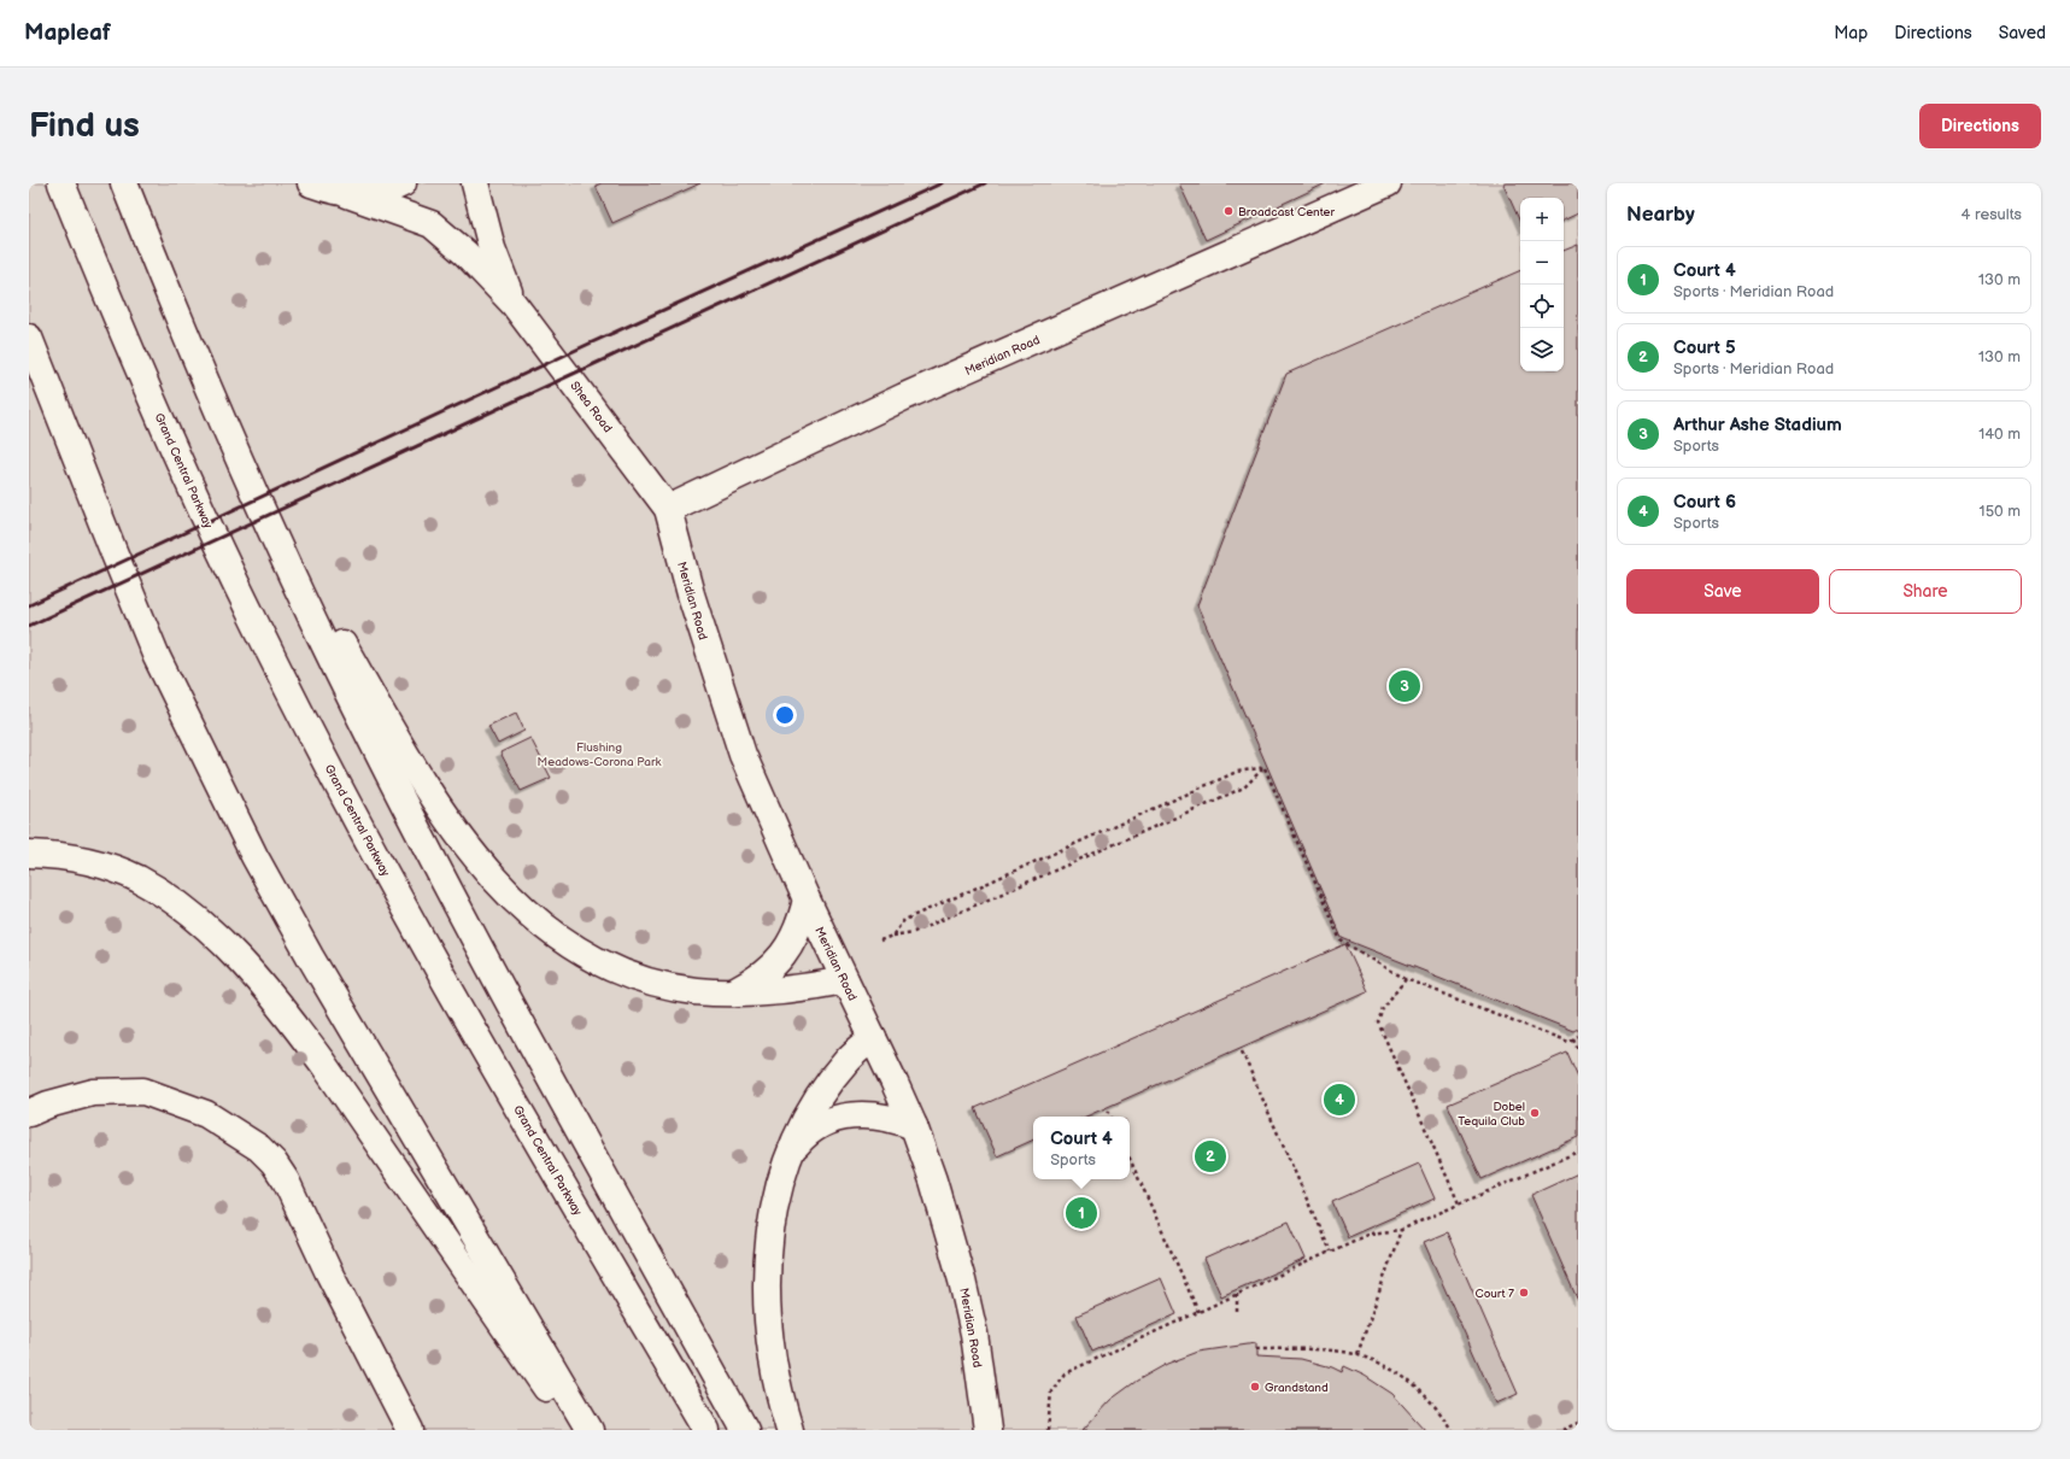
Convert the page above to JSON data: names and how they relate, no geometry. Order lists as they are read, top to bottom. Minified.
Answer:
{"streets":{"main road":["Meridian Road","Shea Road","Grand Central Parkway"]},"crossings":[["Meridian Road","Shea Road"]],"parks":["Flushing Meadows-Corona Park"],"places":["Broadcast Center","Dobel Tequila Club","Court 7","Grandstand"],"page":{"header":"Mapleaf","nav":["Map","Directions","Saved"],"buttons":["Directions",["Save","Share"]],"title":"Find us","heading":["Nearby","4 results"],"map_buttons":["+","−"],"list":[{"mark":"1","name":"Court 4","note":"Sports · Meridian Road","value":"130 m"},{"mark":"2","name":"Court 5","note":"Sports · Meridian Road","value":"130 m"},{"mark":"3","name":"Arthur Ashe Stadium","note":"Sports","value":"140 m"},{"mark":"4","name":"Court 6","note":"Sports","value":"150 m"}],"pins":["3","4","2","1"],"popup":["Court 4","Sports"]}}
